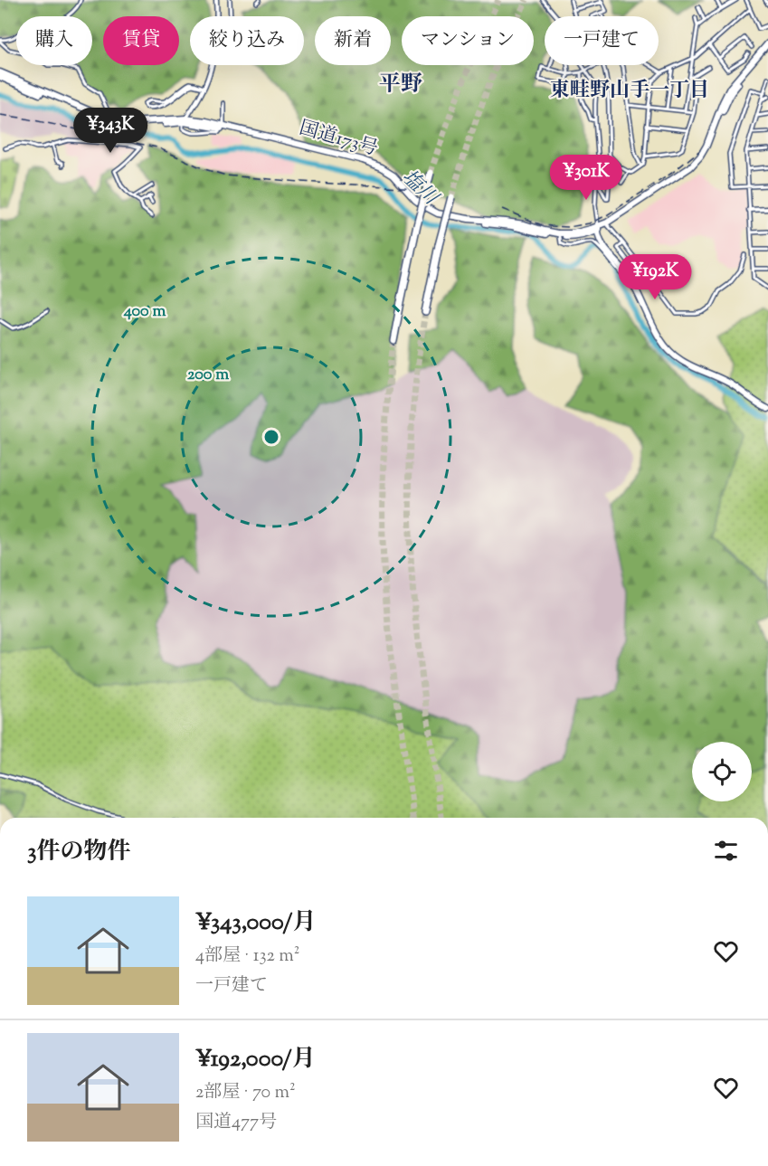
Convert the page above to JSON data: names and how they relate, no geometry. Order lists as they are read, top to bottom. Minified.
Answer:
{"streets":{"highway":["国道173号"]},"districts":["平野","東畦野山手一丁目"],"water":["塩川"],"page":{"chip":["購入","賃貸","絞り込み","新着","マンション","一戸建て"],"price":["¥343K","¥301K","¥192K"],"heading":"3件の物件","list":[{"name":"¥343,000/月","note":"4部屋 · 132 m² · 一戸建て"},{"name":"¥192,000/月","note":"2部屋 · 70 m² · 国道477号"}]},"rings":["400 m","200 m"]}
